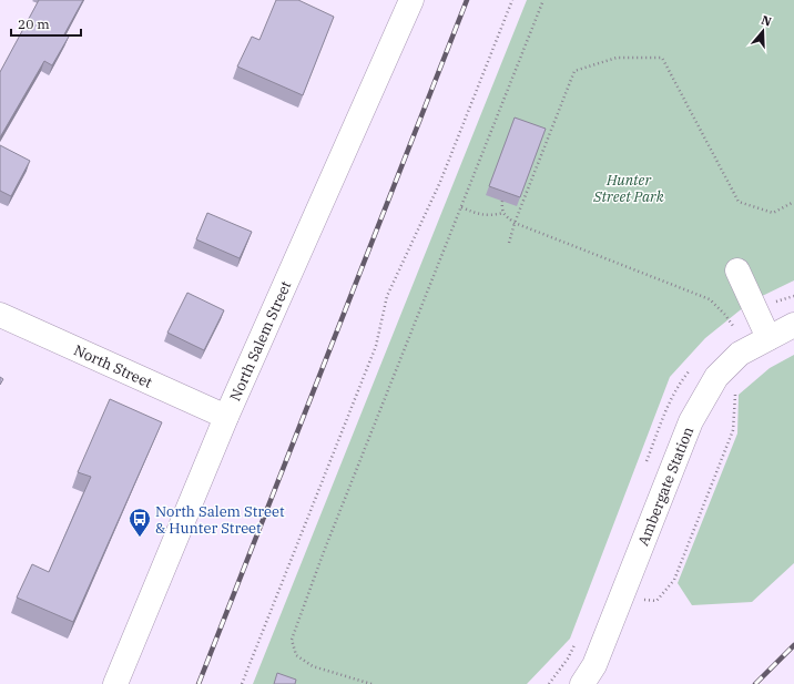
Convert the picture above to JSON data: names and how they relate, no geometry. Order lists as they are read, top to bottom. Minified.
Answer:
{"streets":{"main road":["North Salem Street","North Street","Ambergate Station"]},"crossings":[["North Salem Street","North Street"]],"parks":["Hunter Street Park"],"places":{"bus stop":["North Salem Street & Hunter Street"]},"scale_bar":"20 m","north":"top"}
